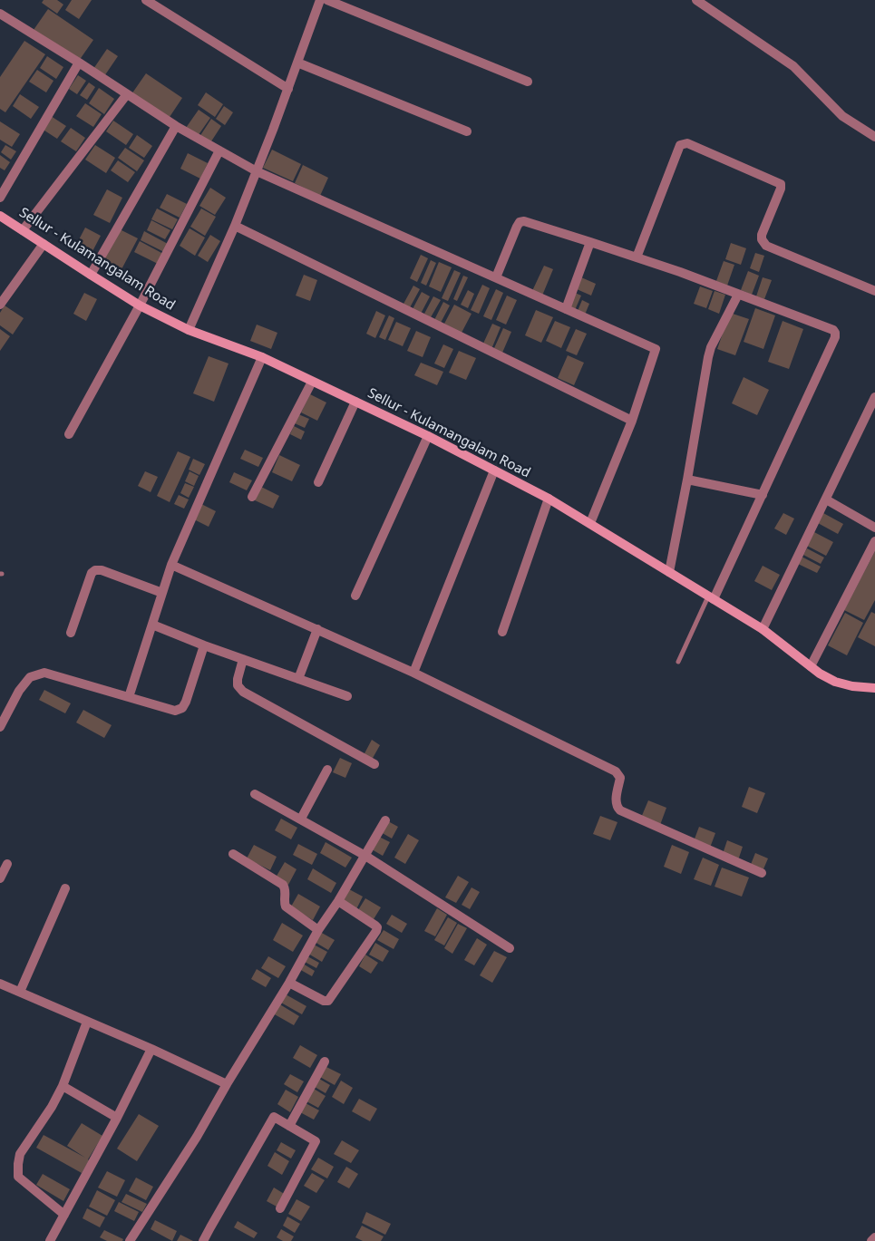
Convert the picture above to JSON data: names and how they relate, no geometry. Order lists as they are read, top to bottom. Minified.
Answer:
{"streets":{"main road":["Sellur - Kulamangalam Road"]}}
